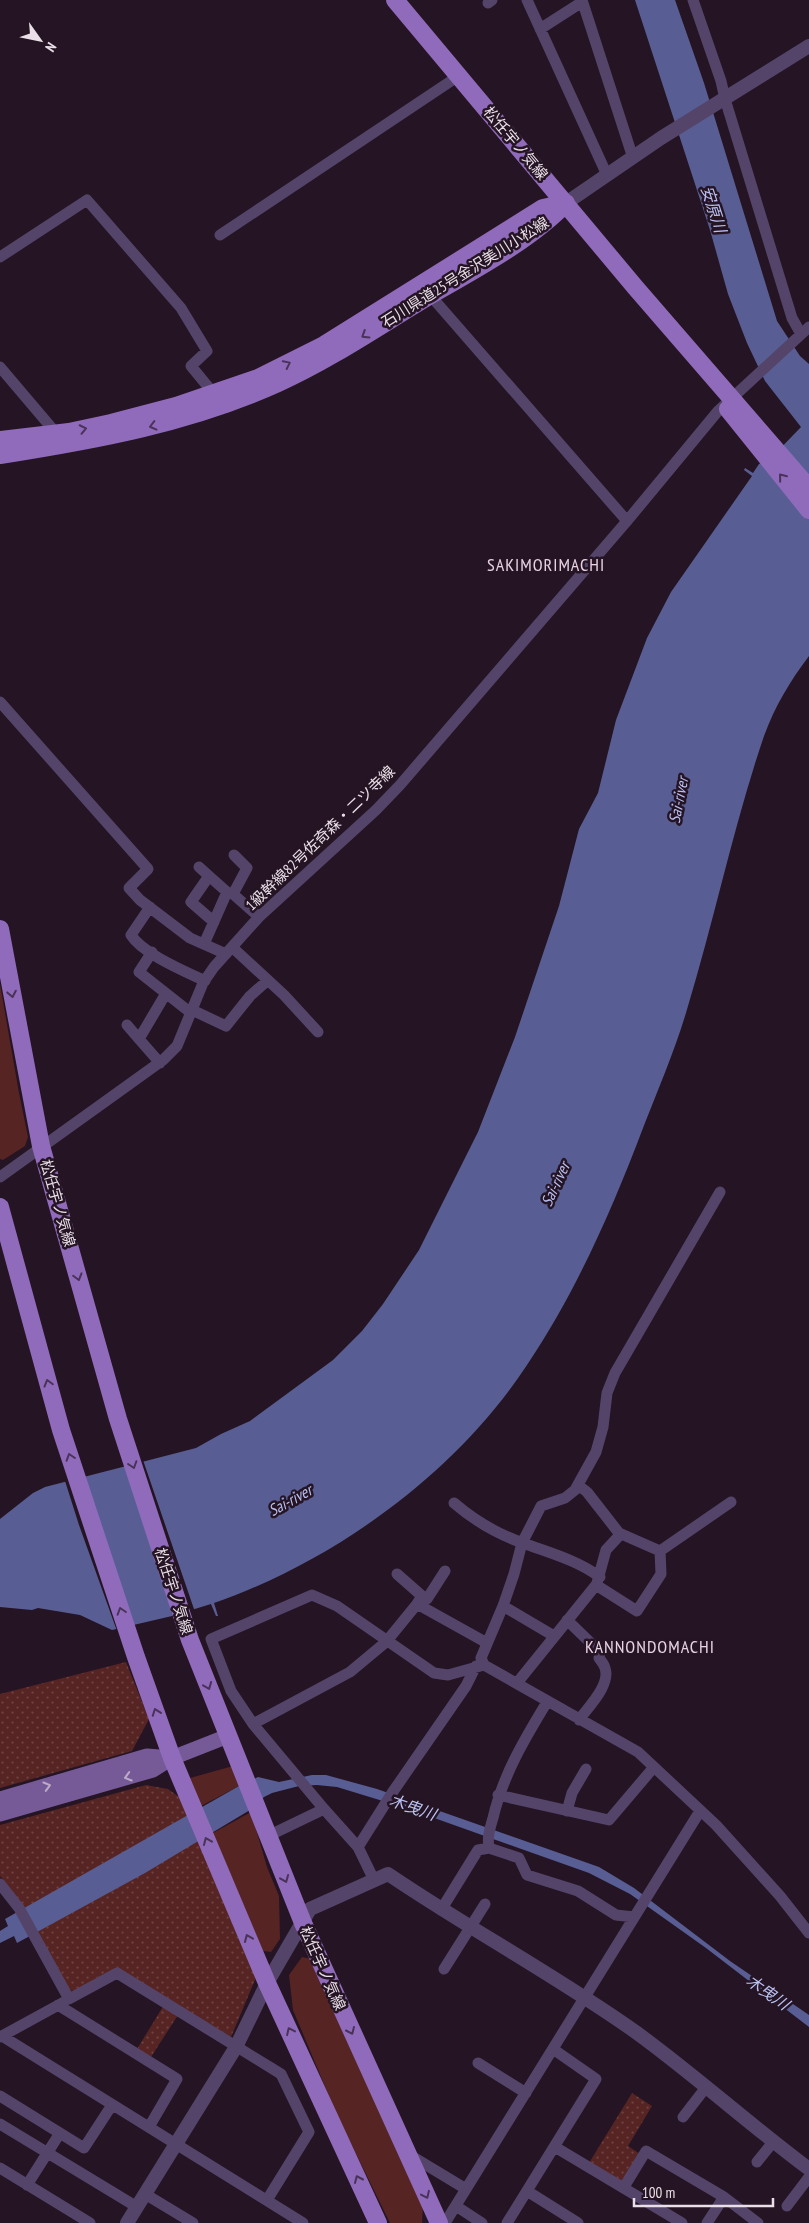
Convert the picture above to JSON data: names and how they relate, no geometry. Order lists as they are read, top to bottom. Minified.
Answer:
{"streets":{"main road":["松任宇ノ気線","石川県道25号金沢美川小松線"],"street":["1級幹線82号佐奇森・二ツ寺線"]},"crossings":[["松任宇ノ気線","石川県道25号金沢美川小松線"],["松任宇ノ気線","1級幹線82号佐奇森・二ツ寺線"]],"districts":["SAKIMORIMACHI","KANNONDOMACHI"],"water":["安原川","Sai-river","木曳川"],"scale_bar":"100 m","north":"bottom right"}
